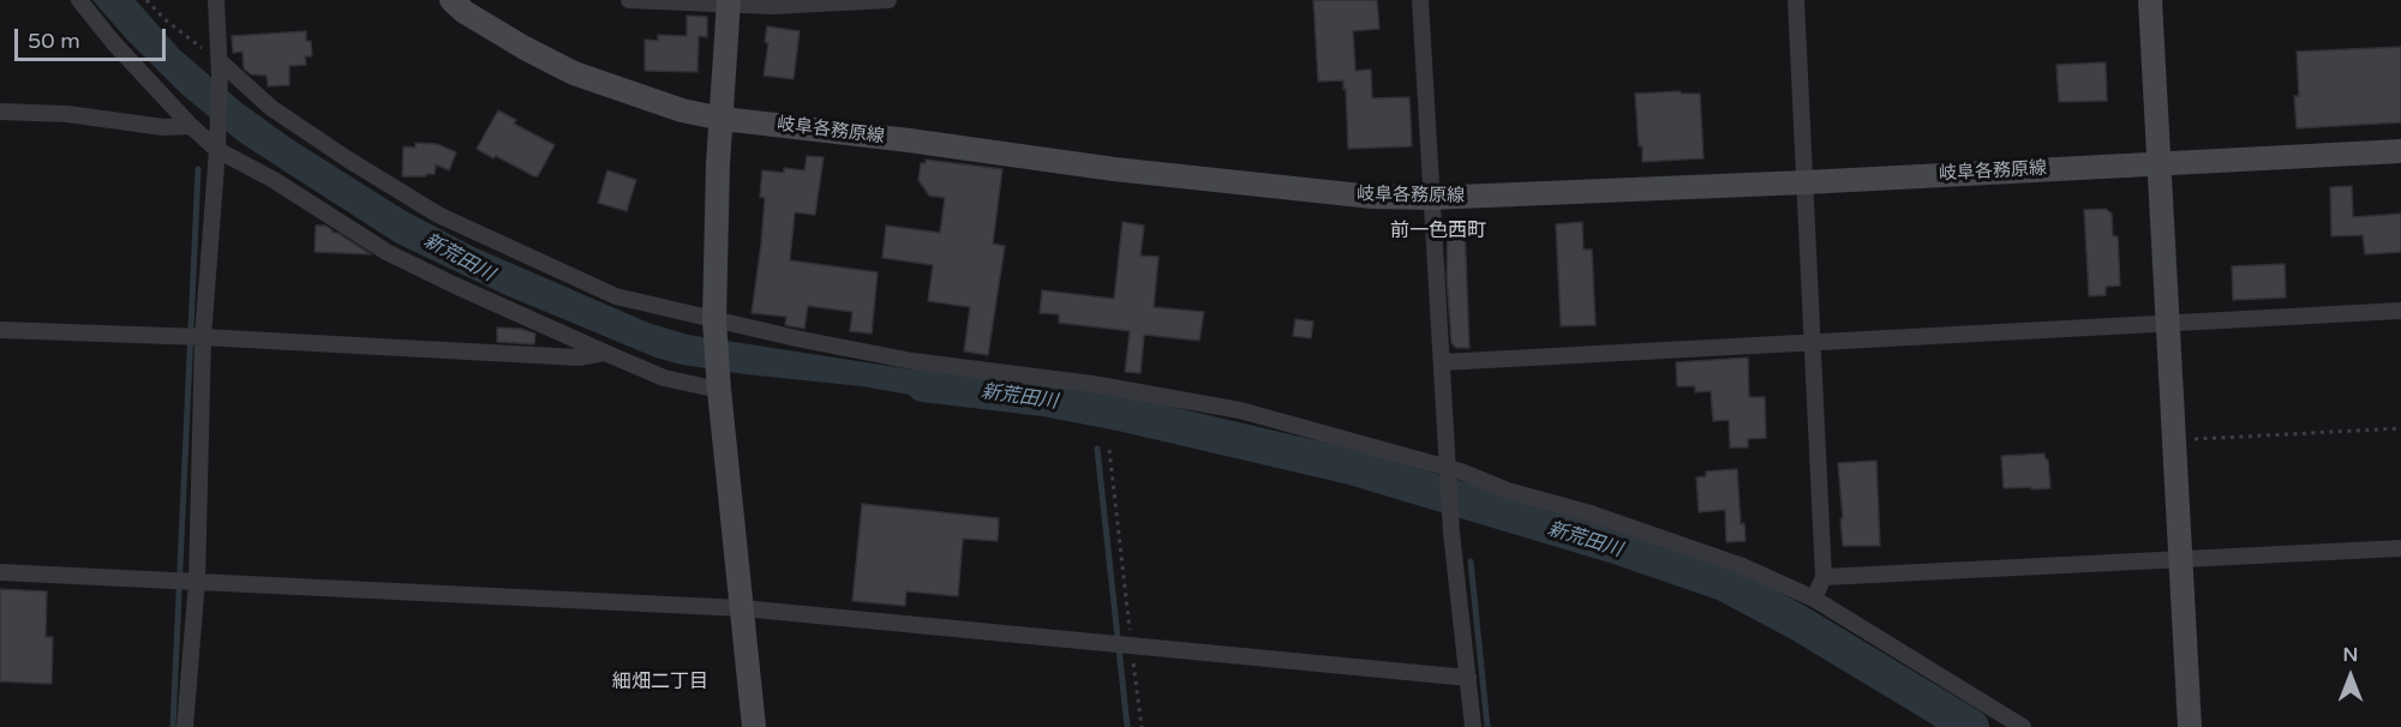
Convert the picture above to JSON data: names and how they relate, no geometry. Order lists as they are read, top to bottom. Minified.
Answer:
{"streets":{"main road":["岐阜各務原線"]},"districts":["前一色西町","細畑二丁目"],"water":["新荒田川"],"scale_bar":"50 m","north":"top"}
